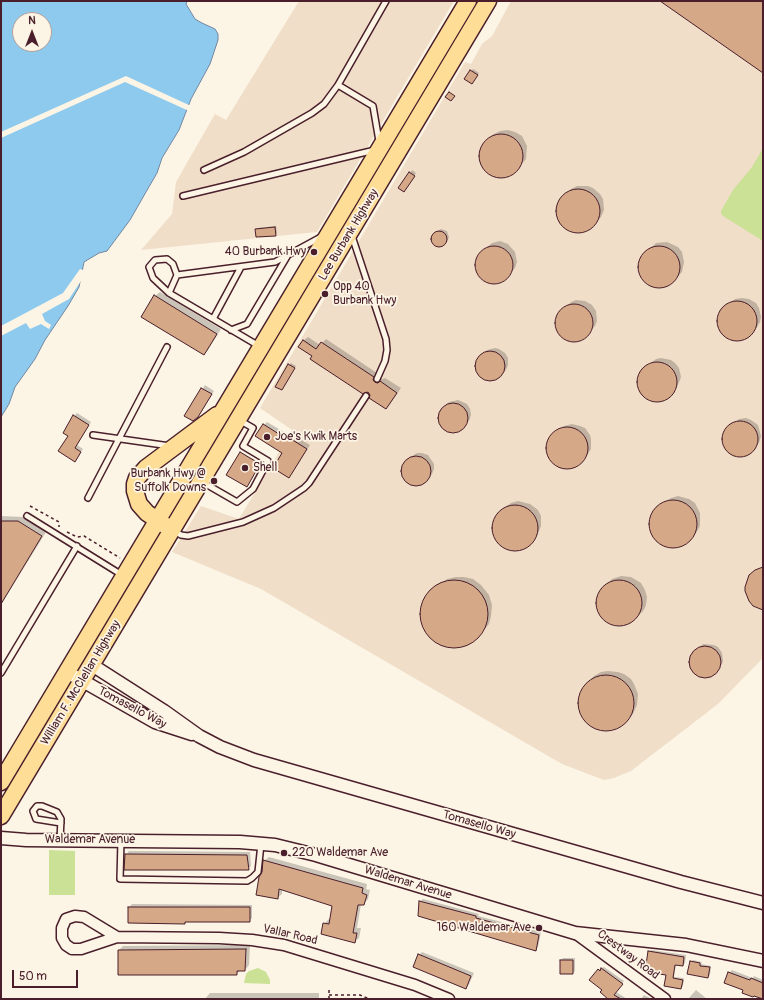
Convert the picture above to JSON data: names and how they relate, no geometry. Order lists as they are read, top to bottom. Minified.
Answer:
{"streets":{"highway":["Lee Burbank Highway","William F. McClellan Highway"],"street":["Tomasello Way","Waldemar Avenue","Vallar Road","Crestway Road"]},"crossings":[["Lee Burbank Highway","William F. McClellan Highway"],["William F. McClellan Highway","Tomasello Way"],["Waldemar Avenue","Crestway Road"]],"places":["40 Burbank Hwy","Opp 40 Burbank Hwy","Joe's Kwik Marts","Shell","Burbank Hwy @ Suffolk Downs","220 Waldemar Ave","160 Waldemar Ave"],"scale_bar":"50 m","north":"top"}
